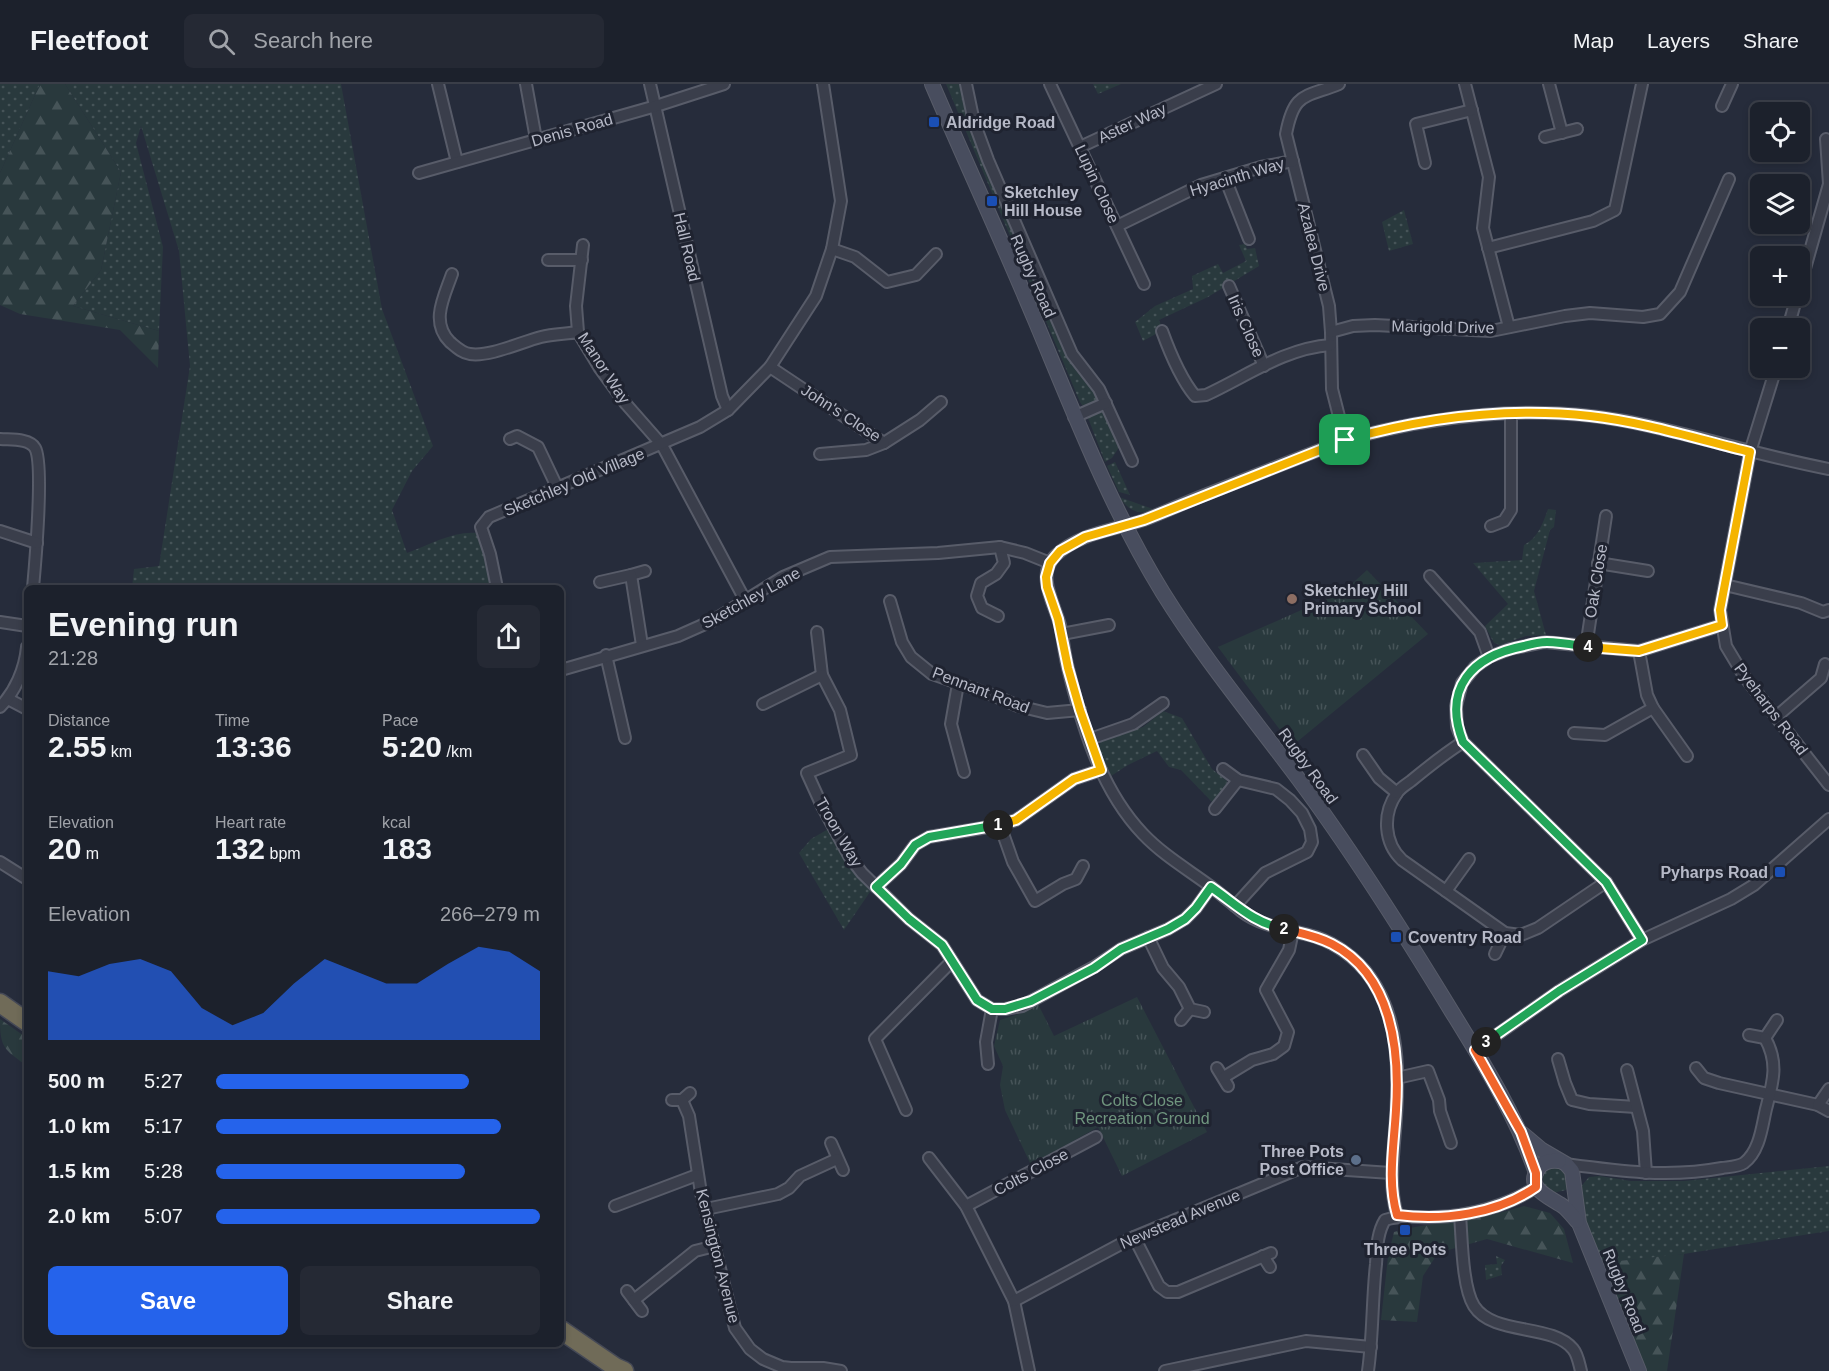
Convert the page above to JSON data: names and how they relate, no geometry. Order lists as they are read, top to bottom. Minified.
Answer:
{"streets":{"main road":["Rugby Road"],"street":["Aster Way","Denis Road","Hyacinth Way","Lupin Close","Hall Road","Azalea Drive","Iris Close","Marigold Drive","Manor Way","John's Close","Sketchley Old Village","Oak Close","Sketchley Lane","Pennant Road","Pyeharps Road","Troon Way","Colts Close","Newstead Avenue","Kensington Avenue"]},"crossings":[["Aster Way","Lupin Close"],["Denis Road","Hall Road"],["Hyacinth Way","Lupin Close"],["Hyacinth Way","Azalea Drive"],["Hall Road","Sketchley Old Village"],["Azalea Drive","Marigold Drive"],["Manor Way","Sketchley Old Village"],["Manor Way","Sketchley Lane"],["John's Close","Sketchley Old Village"]],"parks":["Colts Close Recreation Ground"],"places":{"transit":["Aldridge Road","Sketchley Hill House","Pyharps Road","Coventry Road","Three Pots"],"other":["Sketchley Hill Primary School","Three Pots Post Office"]},"page":{"header":"Fleetfoot","search":"Search here","nav":["Map","Layers","Share"],"map_buttons":["+","−"],"heading":["Evening run","21:28"],"pins":["4","1","2","3"],"stats":[["Distance","2.55 km"],["Time","13:36"],["Pace","5:20 /km"],["Elevation","20 m"],["Heart rate","132 bpm"],["kcal","183"]],"chart":["Elevation","266–279 m"],"list":[{"name":"500 m","note":"5:27"},{"name":"1.0 km","note":"5:17"},{"name":"1.5 km","note":"5:28"},{"name":"2.0 km","note":"5:07"}],"buttons":["Save","Share"]}}
